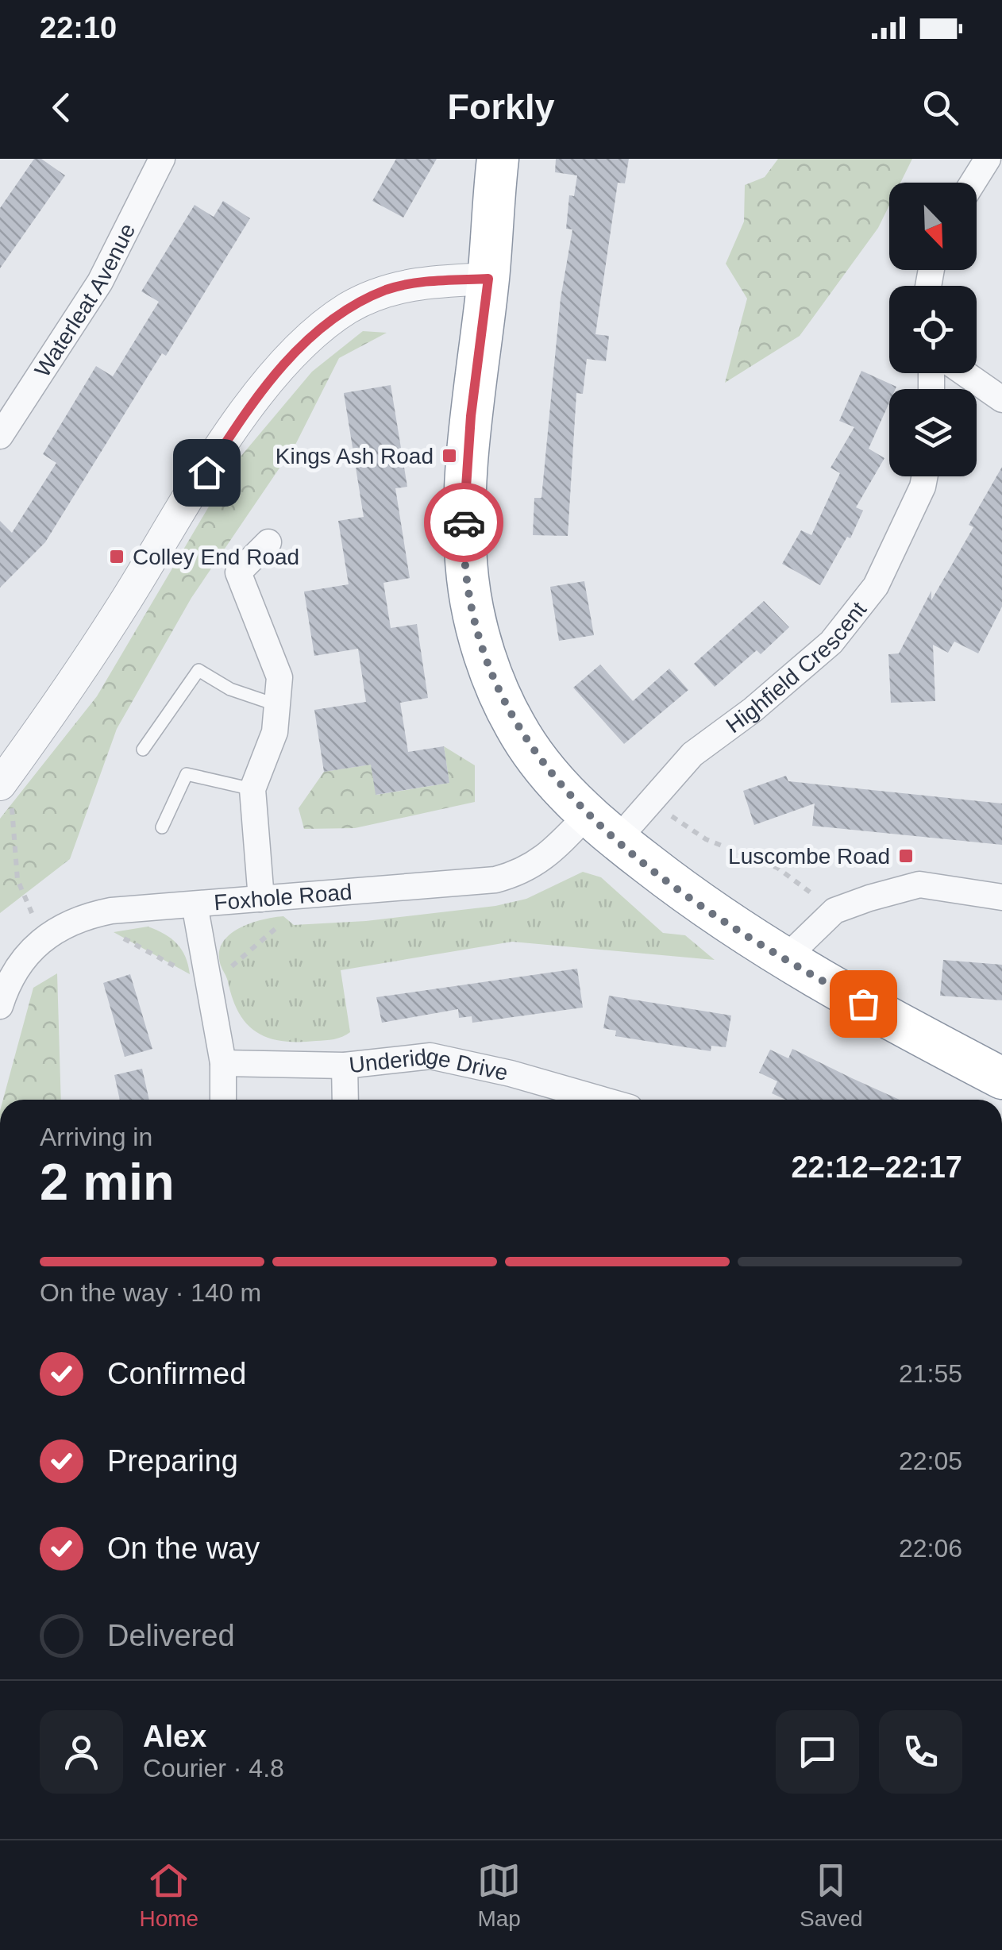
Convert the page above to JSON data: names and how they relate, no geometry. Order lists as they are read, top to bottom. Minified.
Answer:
{"streets":{"street":["Waterleat Avenue","Highfield Crescent","Foxhole Road","Underidge Drive"]},"crossings":[["Highfield Crescent","Foxhole Road"]],"places":{"transit":["Kings Ash Road","Colley End Road","Luscombe Road"]},"north":"bottom right","page":{"status":"22:10","header":"Forkly","heading":["2 min","Arriving in","22:12–22:17"],"panel":["Alex","Courier · 4.8"],"bar":"On the way · 140 m","list":[["Confirmed","21:55"],["Preparing","22:05"],["On the way","22:06"],"Delivered"],"tabs":["Home","Map","Saved"]}}
